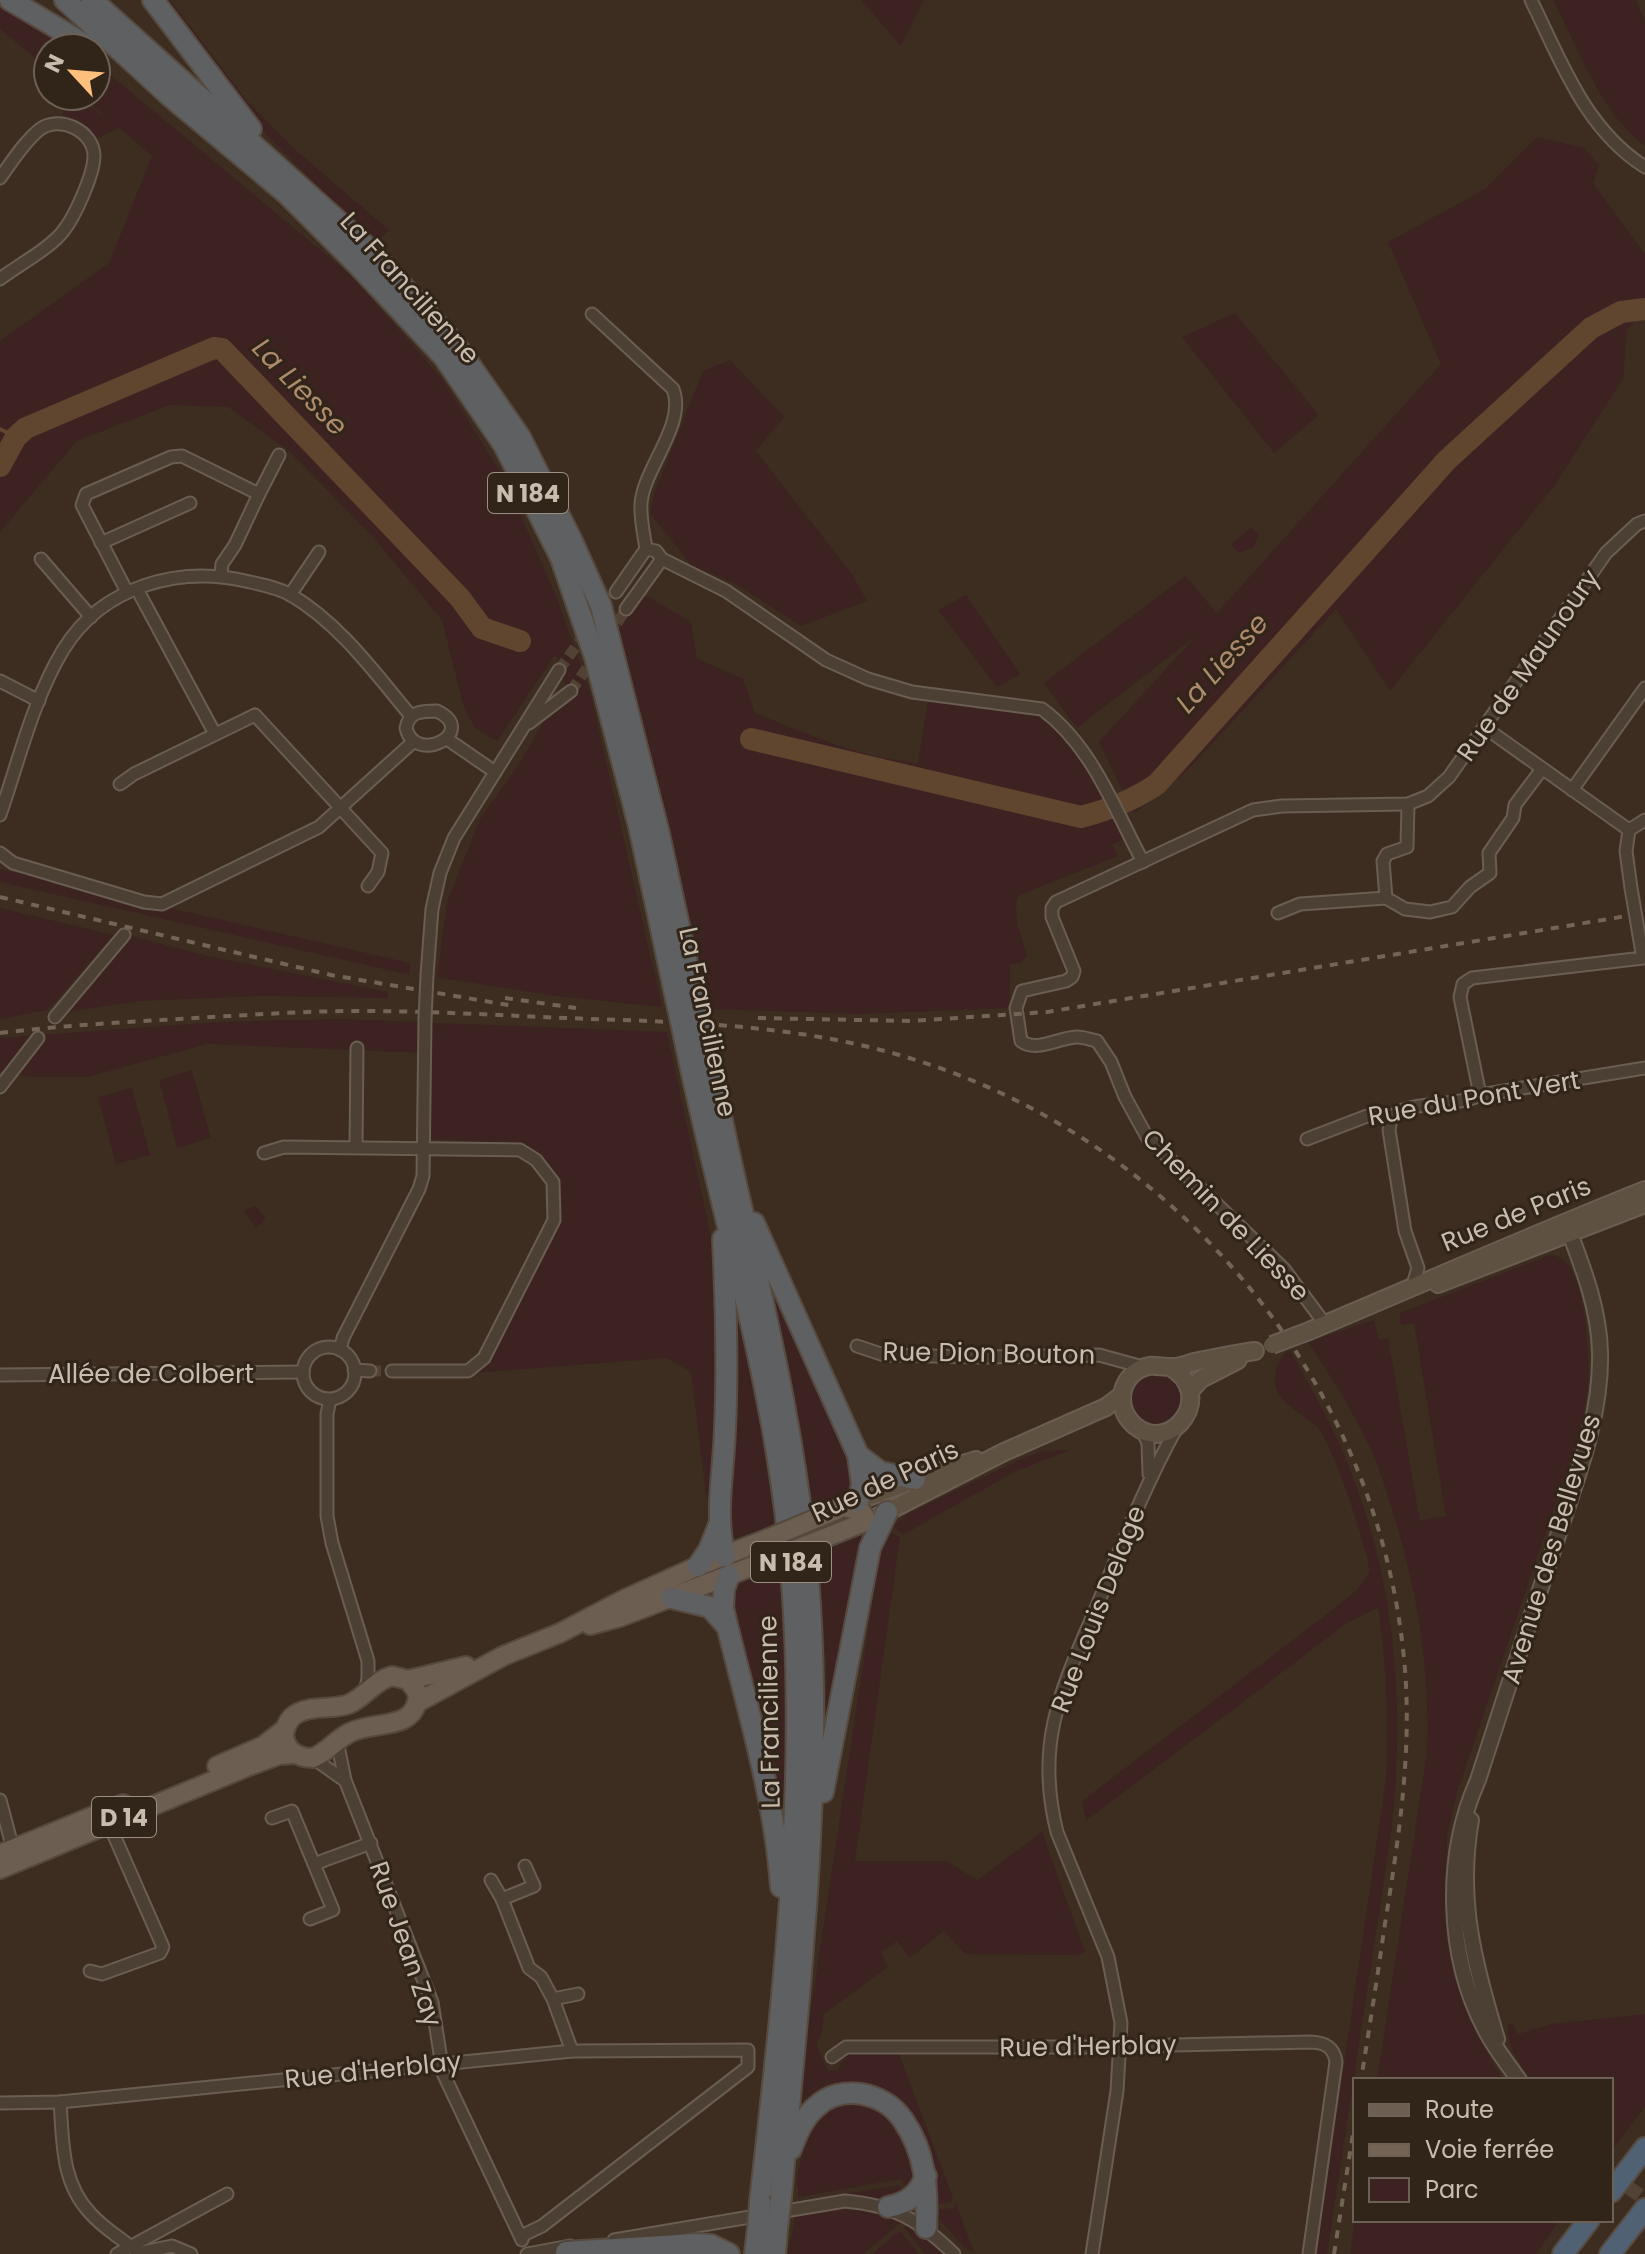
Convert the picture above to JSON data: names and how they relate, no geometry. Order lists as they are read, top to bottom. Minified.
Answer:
{"streets":{"highway":["La Francilienne","N 184"],"main road":["Rue de Paris","D 14"],"street":["Rue de Maunoury","Rue du Pont Vert","Chemin de Liesse","Rue Dion Bouton","Allée de Colbert","Avenue des Bellevues","Rue Louis Delage","Rue Jean Zay","Rue d'Herblay"]},"crossings":[["Rue de Maunoury","Chemin de Liesse"],["Rue de Paris","Chemin de Liesse"],["Rue de Paris","Rue Dion Bouton"],["Rue de Paris","Avenue des Bellevues"],["Rue de Paris","Rue Louis Delage"],["Rue de Paris","Rue Jean Zay"],["Rue Dion Bouton","Rue Louis Delage"],["Rue Louis Delage","Rue d'Herblay"],["Rue Jean Zay","Rue d'Herblay"]],"water":["La Liesse"],"legend":["Route","Voie ferrée","Parc"],"north":"top left"}
